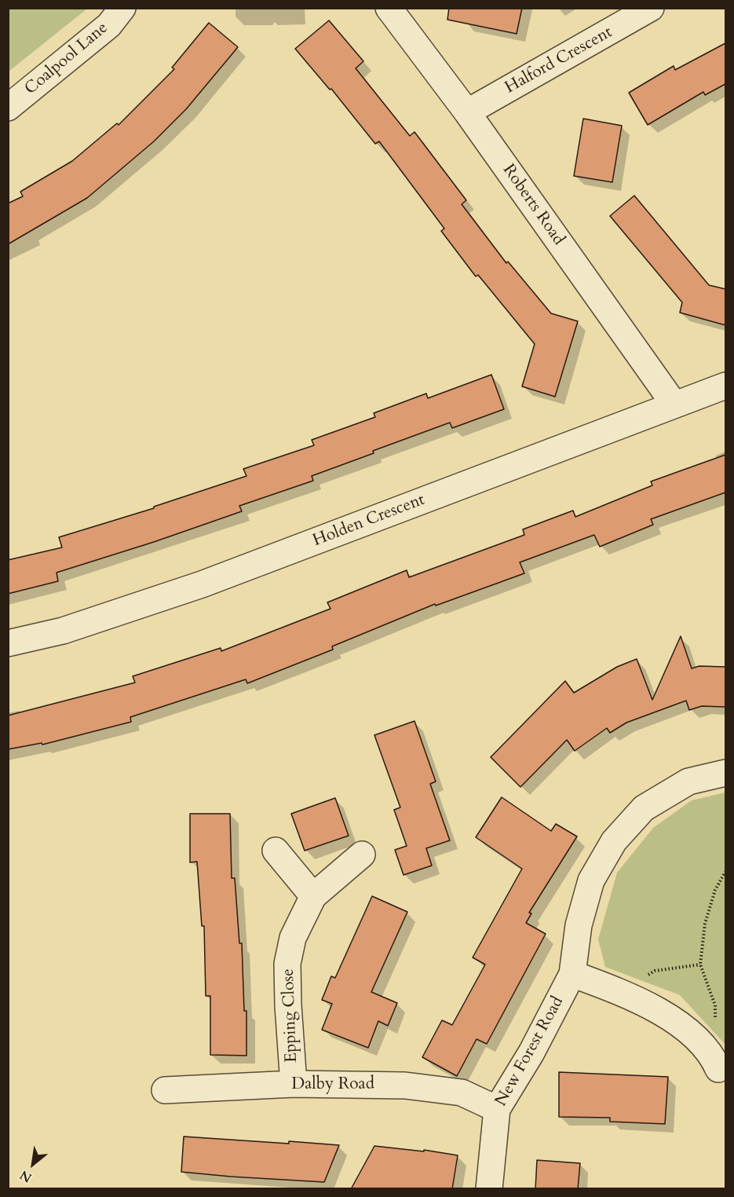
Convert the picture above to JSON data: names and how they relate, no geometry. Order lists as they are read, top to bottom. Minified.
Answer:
{"streets":{"street":["Coalpool Lane","Halford Crescent","Roberts Road","Holden Crescent","Epping Close","New Forest Road","Dalby Road"]},"crossings":[["Halford Crescent","Roberts Road"],["Roberts Road","Holden Crescent"],["Epping Close","Dalby Road"],["New Forest Road","Dalby Road"]],"north":"bottom left"}
